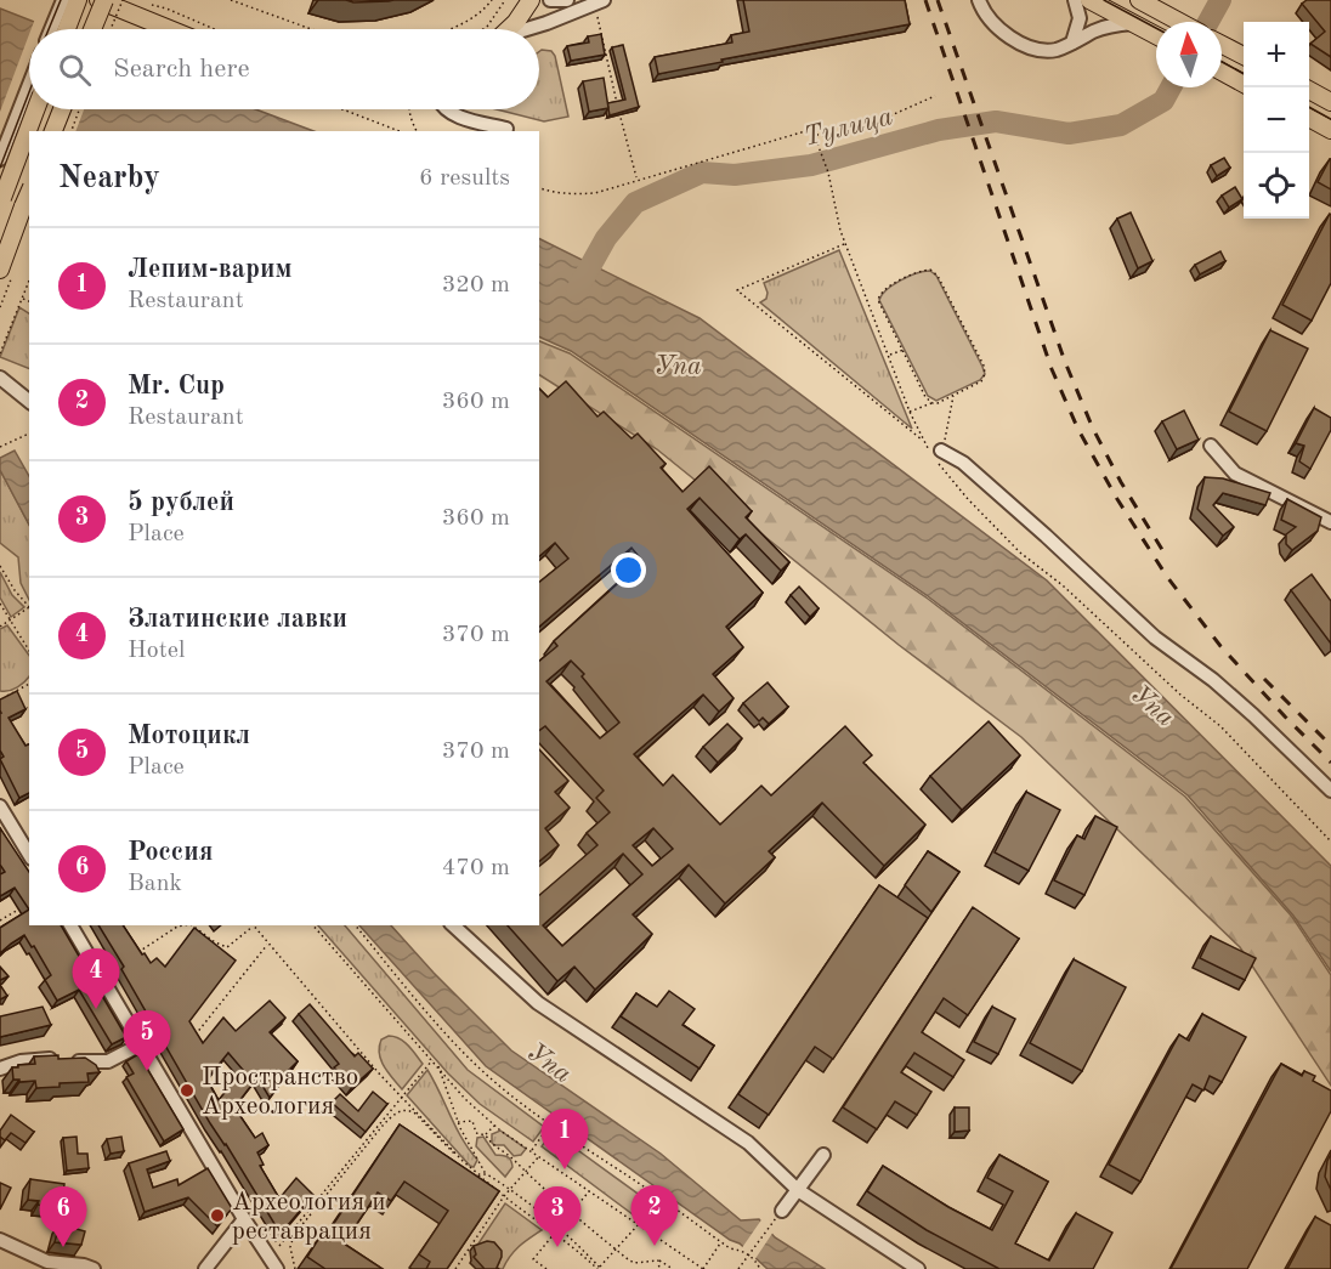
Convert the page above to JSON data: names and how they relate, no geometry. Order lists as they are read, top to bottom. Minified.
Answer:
{"water":["Тулица","Упа"],"places":["Пространство Археология","Археология и реставрация"],"north":"top","page":{"map_buttons":["+","−"],"search":"Search here","heading":["Nearby","6 results"],"list":[{"mark":"1","name":"Лепим-варим","note":"Restaurant","value":"320 m"},{"mark":"2","name":"Mr. Cup","note":"Restaurant","value":"360 m"},{"mark":"3","name":"5 рублей","note":"Place","value":"360 m"},{"mark":"4","name":"Златинские лавки","note":"Hotel","value":"370 m"},{"mark":"5","name":"Мотоцикл","note":"Place","value":"370 m"},{"mark":"6","name":"Россия","note":"Bank","value":"470 m"}],"pins":["4","5","1","2","3","6"]}}
